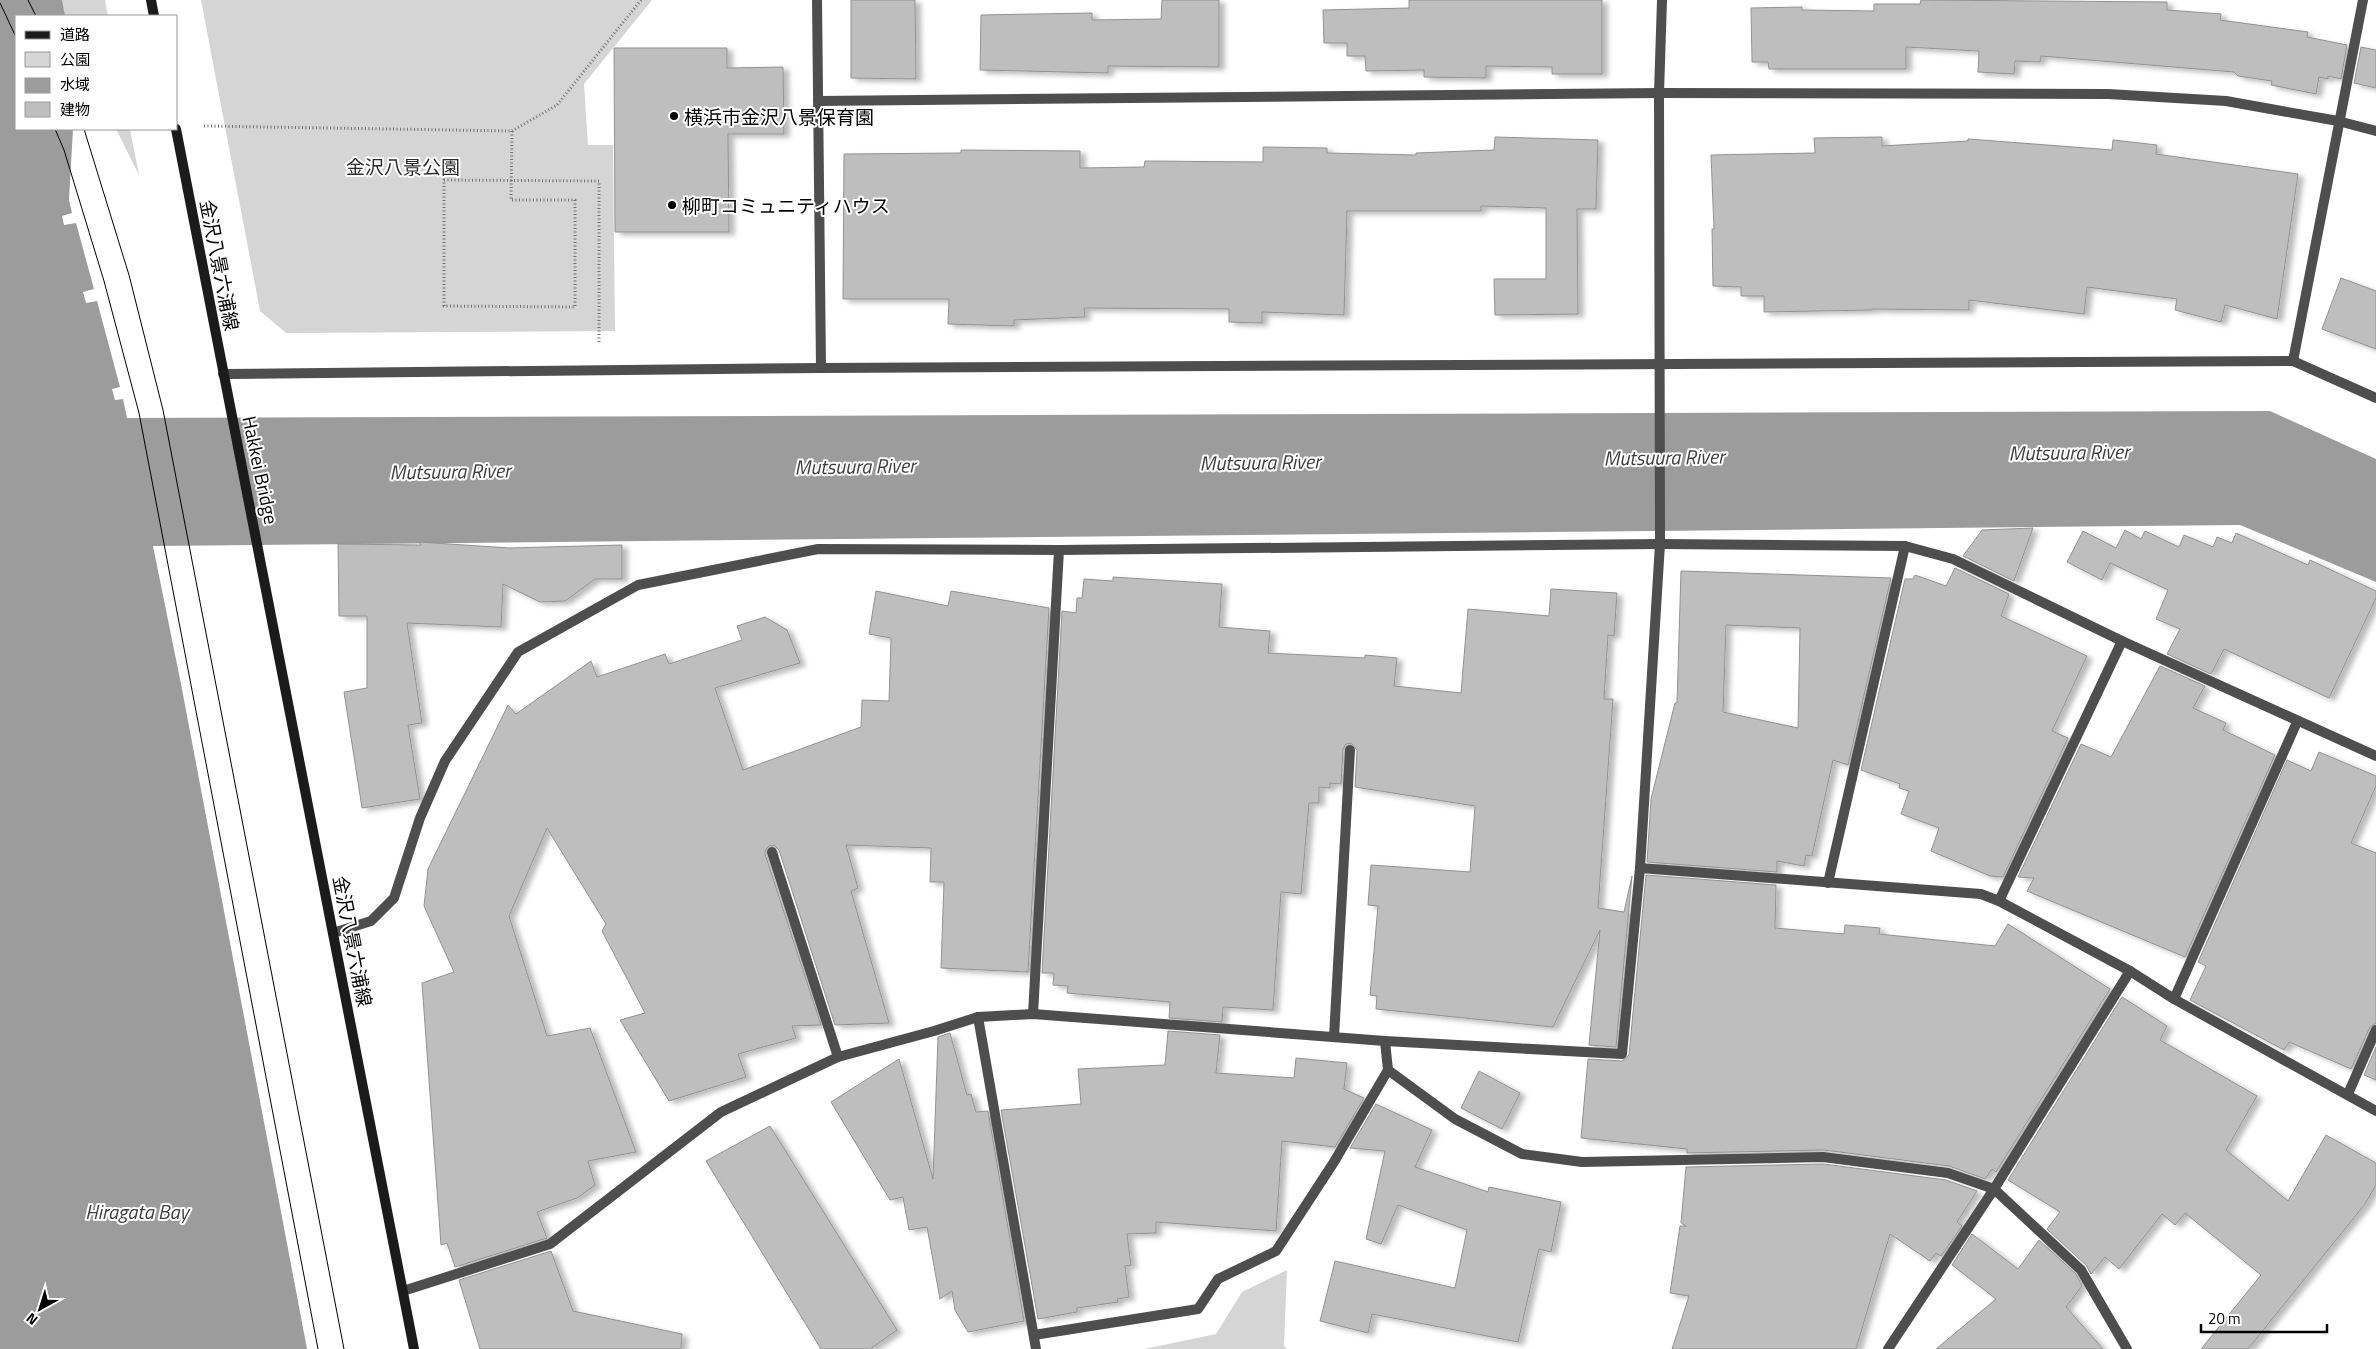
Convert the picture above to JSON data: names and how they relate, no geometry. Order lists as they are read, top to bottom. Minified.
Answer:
{"streets":{"street":["金沢八景六浦線","Hakkei Bridge"]},"crossings":[["金沢八景六浦線","Hakkei Bridge"]],"water":["Mutsuura River","Hiragata Bay"],"parks":["金沢八景公園"],"places":["横浜市金沢八景保育園","柳町コミュニティハウス"],"legend":["道路","公園","水域","建物"],"scale_bar":"20 m","north":"bottom left"}
